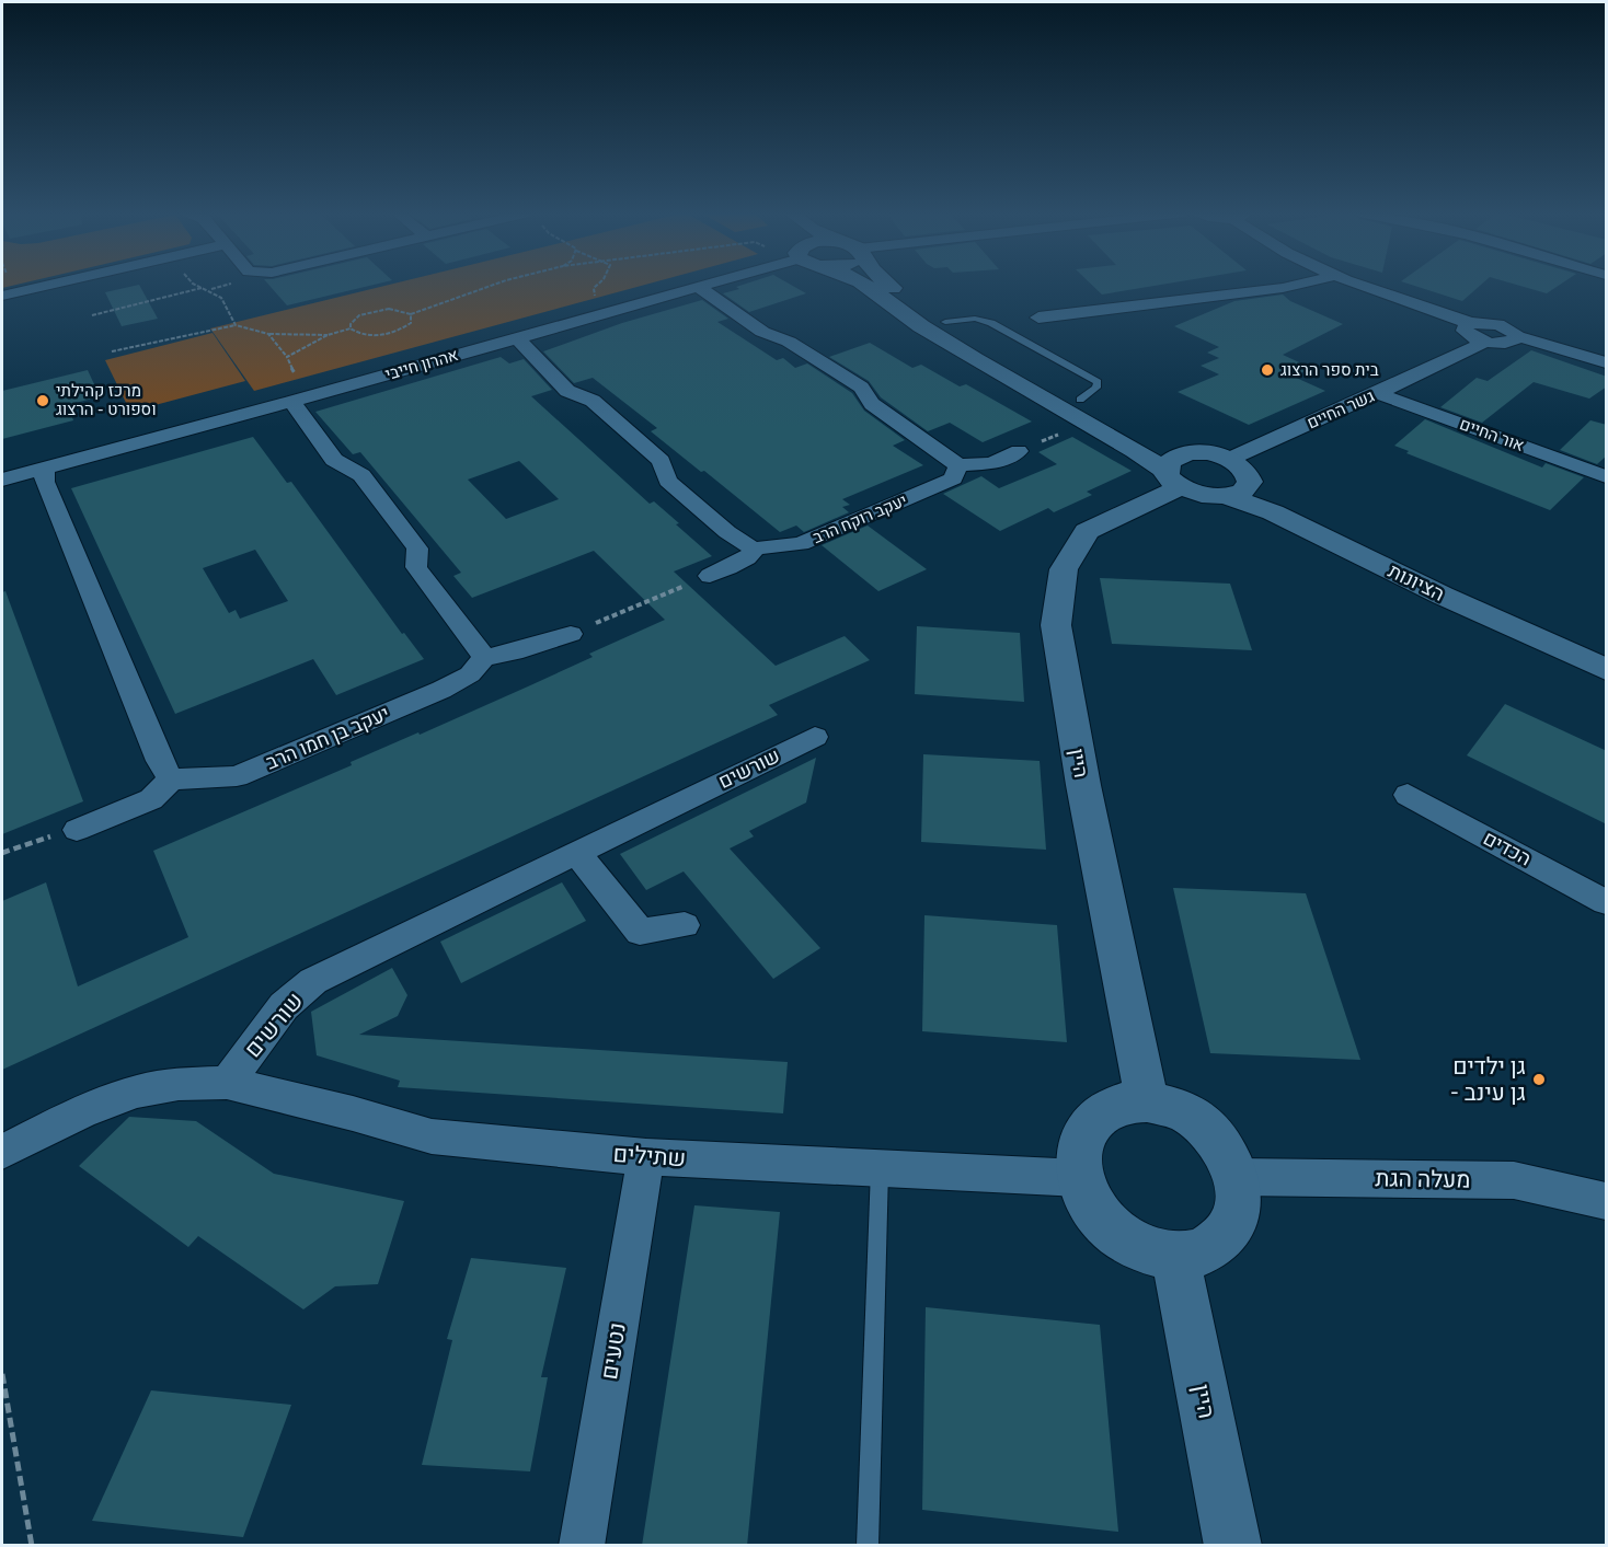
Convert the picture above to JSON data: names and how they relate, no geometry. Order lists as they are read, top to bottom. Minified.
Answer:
{"streets":{"street":["אהרון חייבי","גשר החיים","אור החיים","יעקב רוקח הרב","הציונות","יעקב בן חמו הרב","היין","שורשים","הכדים","שתילים","מעלה הגת","נטעים"]},"crossings":[["גשר החיים","אור החיים"],["גשר החיים","הציונות"],["הציונות","היין"],["היין","שתילים"],["היין","מעלה הגת"],["שורשים","שתילים"],["שתילים","מעלה הגת"],["שתילים","נטעים"]],"places":["בית ספר הרצוג","מרכז קהילתי וספורט - הרצוג","גן ילדים - גן עינב"]}
